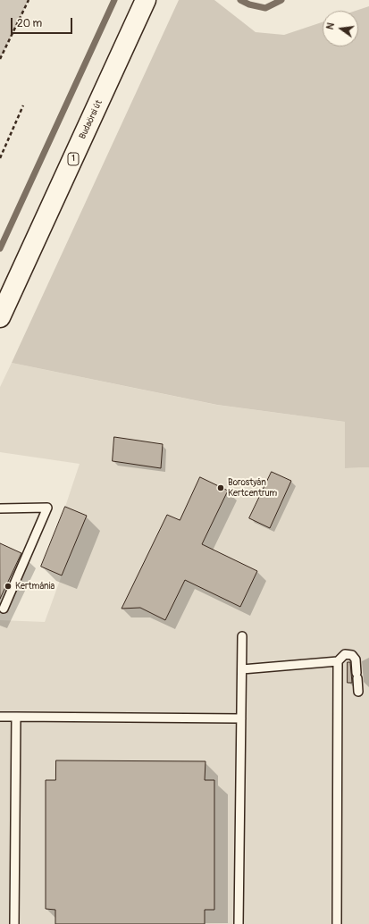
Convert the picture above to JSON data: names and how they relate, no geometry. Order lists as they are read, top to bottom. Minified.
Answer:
{"streets":{"main road":["Budaörsi út","1"]},"places":["Borostyán Kertcentrum","Kertmánia"],"scale_bar":"20 m","north":"left"}
